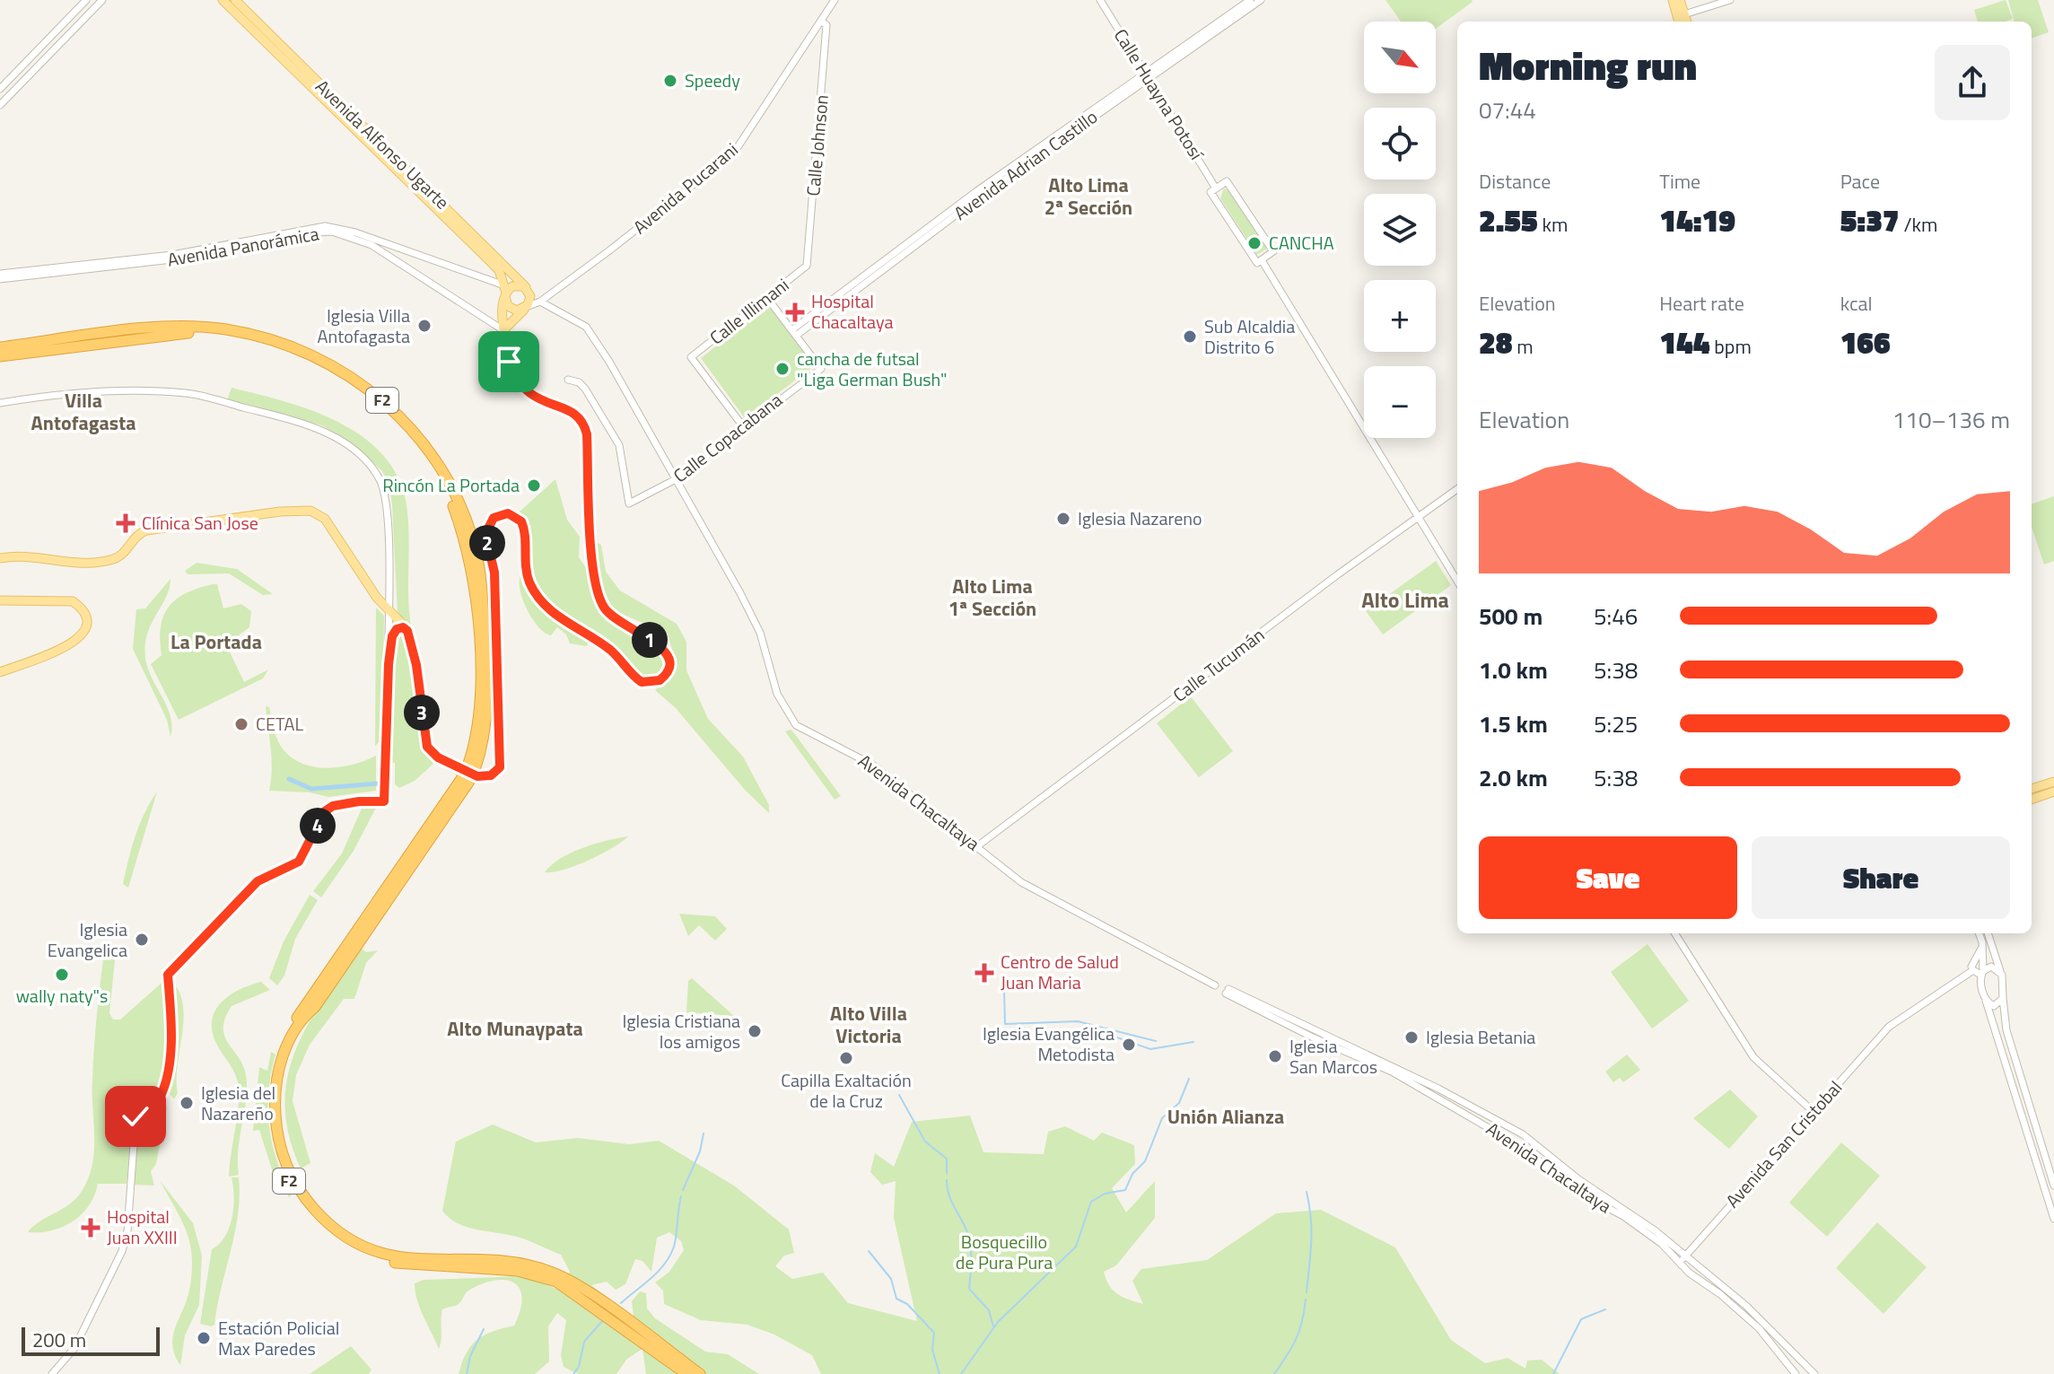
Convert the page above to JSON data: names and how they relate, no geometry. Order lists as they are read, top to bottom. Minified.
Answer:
{"streets":{"highway":["F2"],"main road":["Avenida Alfonso Ugarte"],"street":["Calle Huayna Potosí","Calle Johnson","Avenida Adrian Castillo","Avenida Pucarani","Avenida Panorámica","Calle Illimani","Calle Copacabana","Calle Tucumán","Avenida Chacaltaya","Avenida San Cristobal"]},"crossings":[["Calle Huayna Potosí","Avenida Adrian Castillo"],["Calle Huayna Potosí","Calle Tucumán"],["Avenida Alfonso Ugarte","Avenida Pucarani"],["Avenida Alfonso Ugarte","Avenida Panorámica"],["Calle Johnson","Avenida Pucarani"],["Calle Johnson","Calle Illimani"],["Avenida Adrian Castillo","Calle Copacabana"],["Avenida Pucarani","Avenida Panorámica"],["Avenida Pucarani","Avenida Chacaltaya"],["Calle Illimani","Calle Copacabana"],["Calle Copacabana","Avenida Chacaltaya"],["Calle Tucumán","Avenida Chacaltaya"],["Avenida Chacaltaya","Avenida San Cristobal"]],"districts":["Alto Lima 2ª Sección","Villa Antofagasta","Alto Lima 1ª Sección","Alto Lima","La Portada","Alto Villa Victoria","Alto Munaypata","Unión Alianza"],"parks":["Bosquecillo de Pura Pura"],"places":{"other":["Speedy","CANCHA","Iglesia Villa Antofagasta","Sub Alcaldia Distrito 6","cancha de futsal \"Liga German Bush\"","Rincón La Portada","Iglesia Nazareno","CETAL","Iglesia Evangelica","wally naty\"s","Iglesia Cristiana los amigos","Iglesia Betania","Iglesia Evangélica Metodista","Iglesia San Marcos","Capilla Exaltación de la Cruz","Iglesia del Nazareño","Estación Policial Max Paredes"],"health":["Hospital Chacaltaya","Clínica San Jose","Centro de Salud Juan Maria","Hospital Juan XXIII"]},"scale_bar":"200 m","north":"bottom right","page":{"map_buttons":["+","−"],"heading":["Morning run","07:44"],"stats":[["Distance","2.55 km"],["Time","14:19"],["Pace","5:37 /km"],["Elevation","28 m"],["Heart rate","144 bpm"],["kcal","166"]],"chart":["Elevation","110–136 m"],"pins":["2","1","3","4"],"list":[{"name":"500 m","note":"5:46"},{"name":"1.0 km","note":"5:38"},{"name":"1.5 km","note":"5:25"},{"name":"2.0 km","note":"5:38"}],"buttons":["Save","Share"],"scale":"200 m"}}
